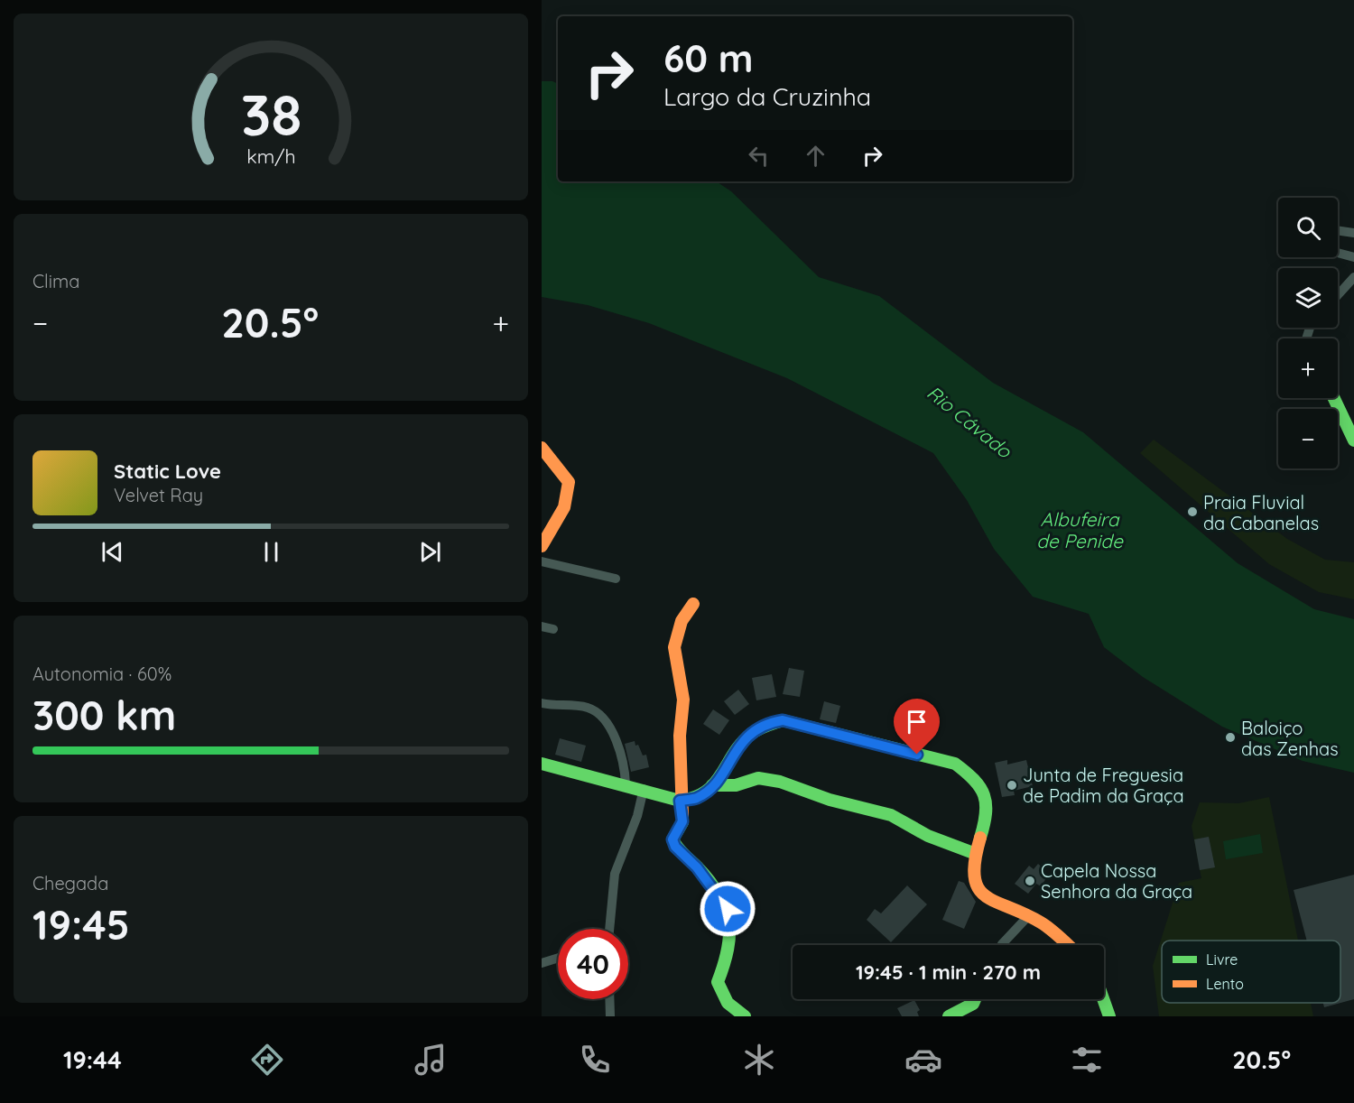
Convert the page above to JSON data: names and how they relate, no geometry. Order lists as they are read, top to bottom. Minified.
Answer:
{"water":["Rio Cávado","Albufeira de Penide"],"places":["Praia Fluvial da Cabanelas","Baloiço das Zenhas","Junta de Freguesia de Padim da Graça","Capela Nossa Senhora da Graça"],"legend":["Livre","Lento"],"page":{"turn":["60 m","Largo da Cruzinha"],"map_buttons":["+","−"],"tile":["Clima",["Autonomia · 60%","300 km"],["Chegada","19:45"]],"heat":["−","20.5°","+"],"song":["Static Love","Velvet Ray"],"limit":"40","trip":"19:45 · 1 min · 270 m","tabs":["19:44","20.5°"],"gauge":["38","km/h"]}}
